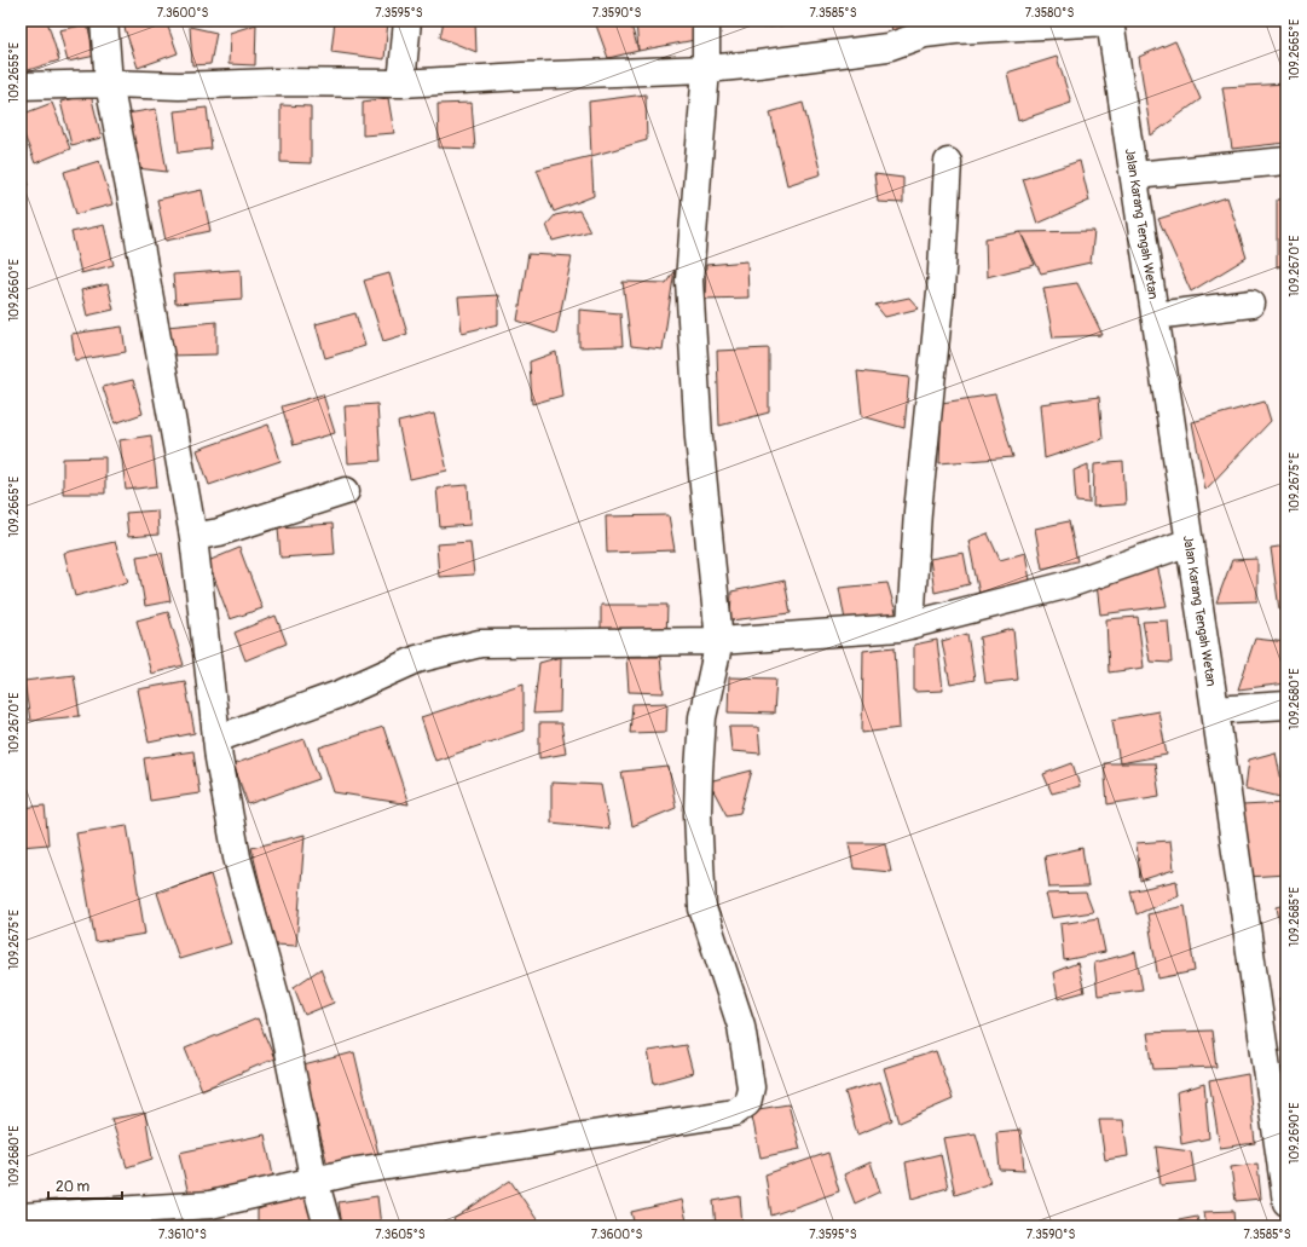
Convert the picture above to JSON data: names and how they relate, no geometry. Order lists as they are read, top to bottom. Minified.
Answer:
{"streets":{"street":["Jalan Karang Tengah Wetan"]},"scale_bar":"20 m","coordinates":["7.3600°S","7.3595°S","7.3590°S","7.3585°S","7.3580°S","109.2665°E","109.2655°E","109.2670°E","109.2660°E","109.2675°E","109.2680°E","109.2685°E","109.2690°E","7.3610°S","7.3605°S"]}
